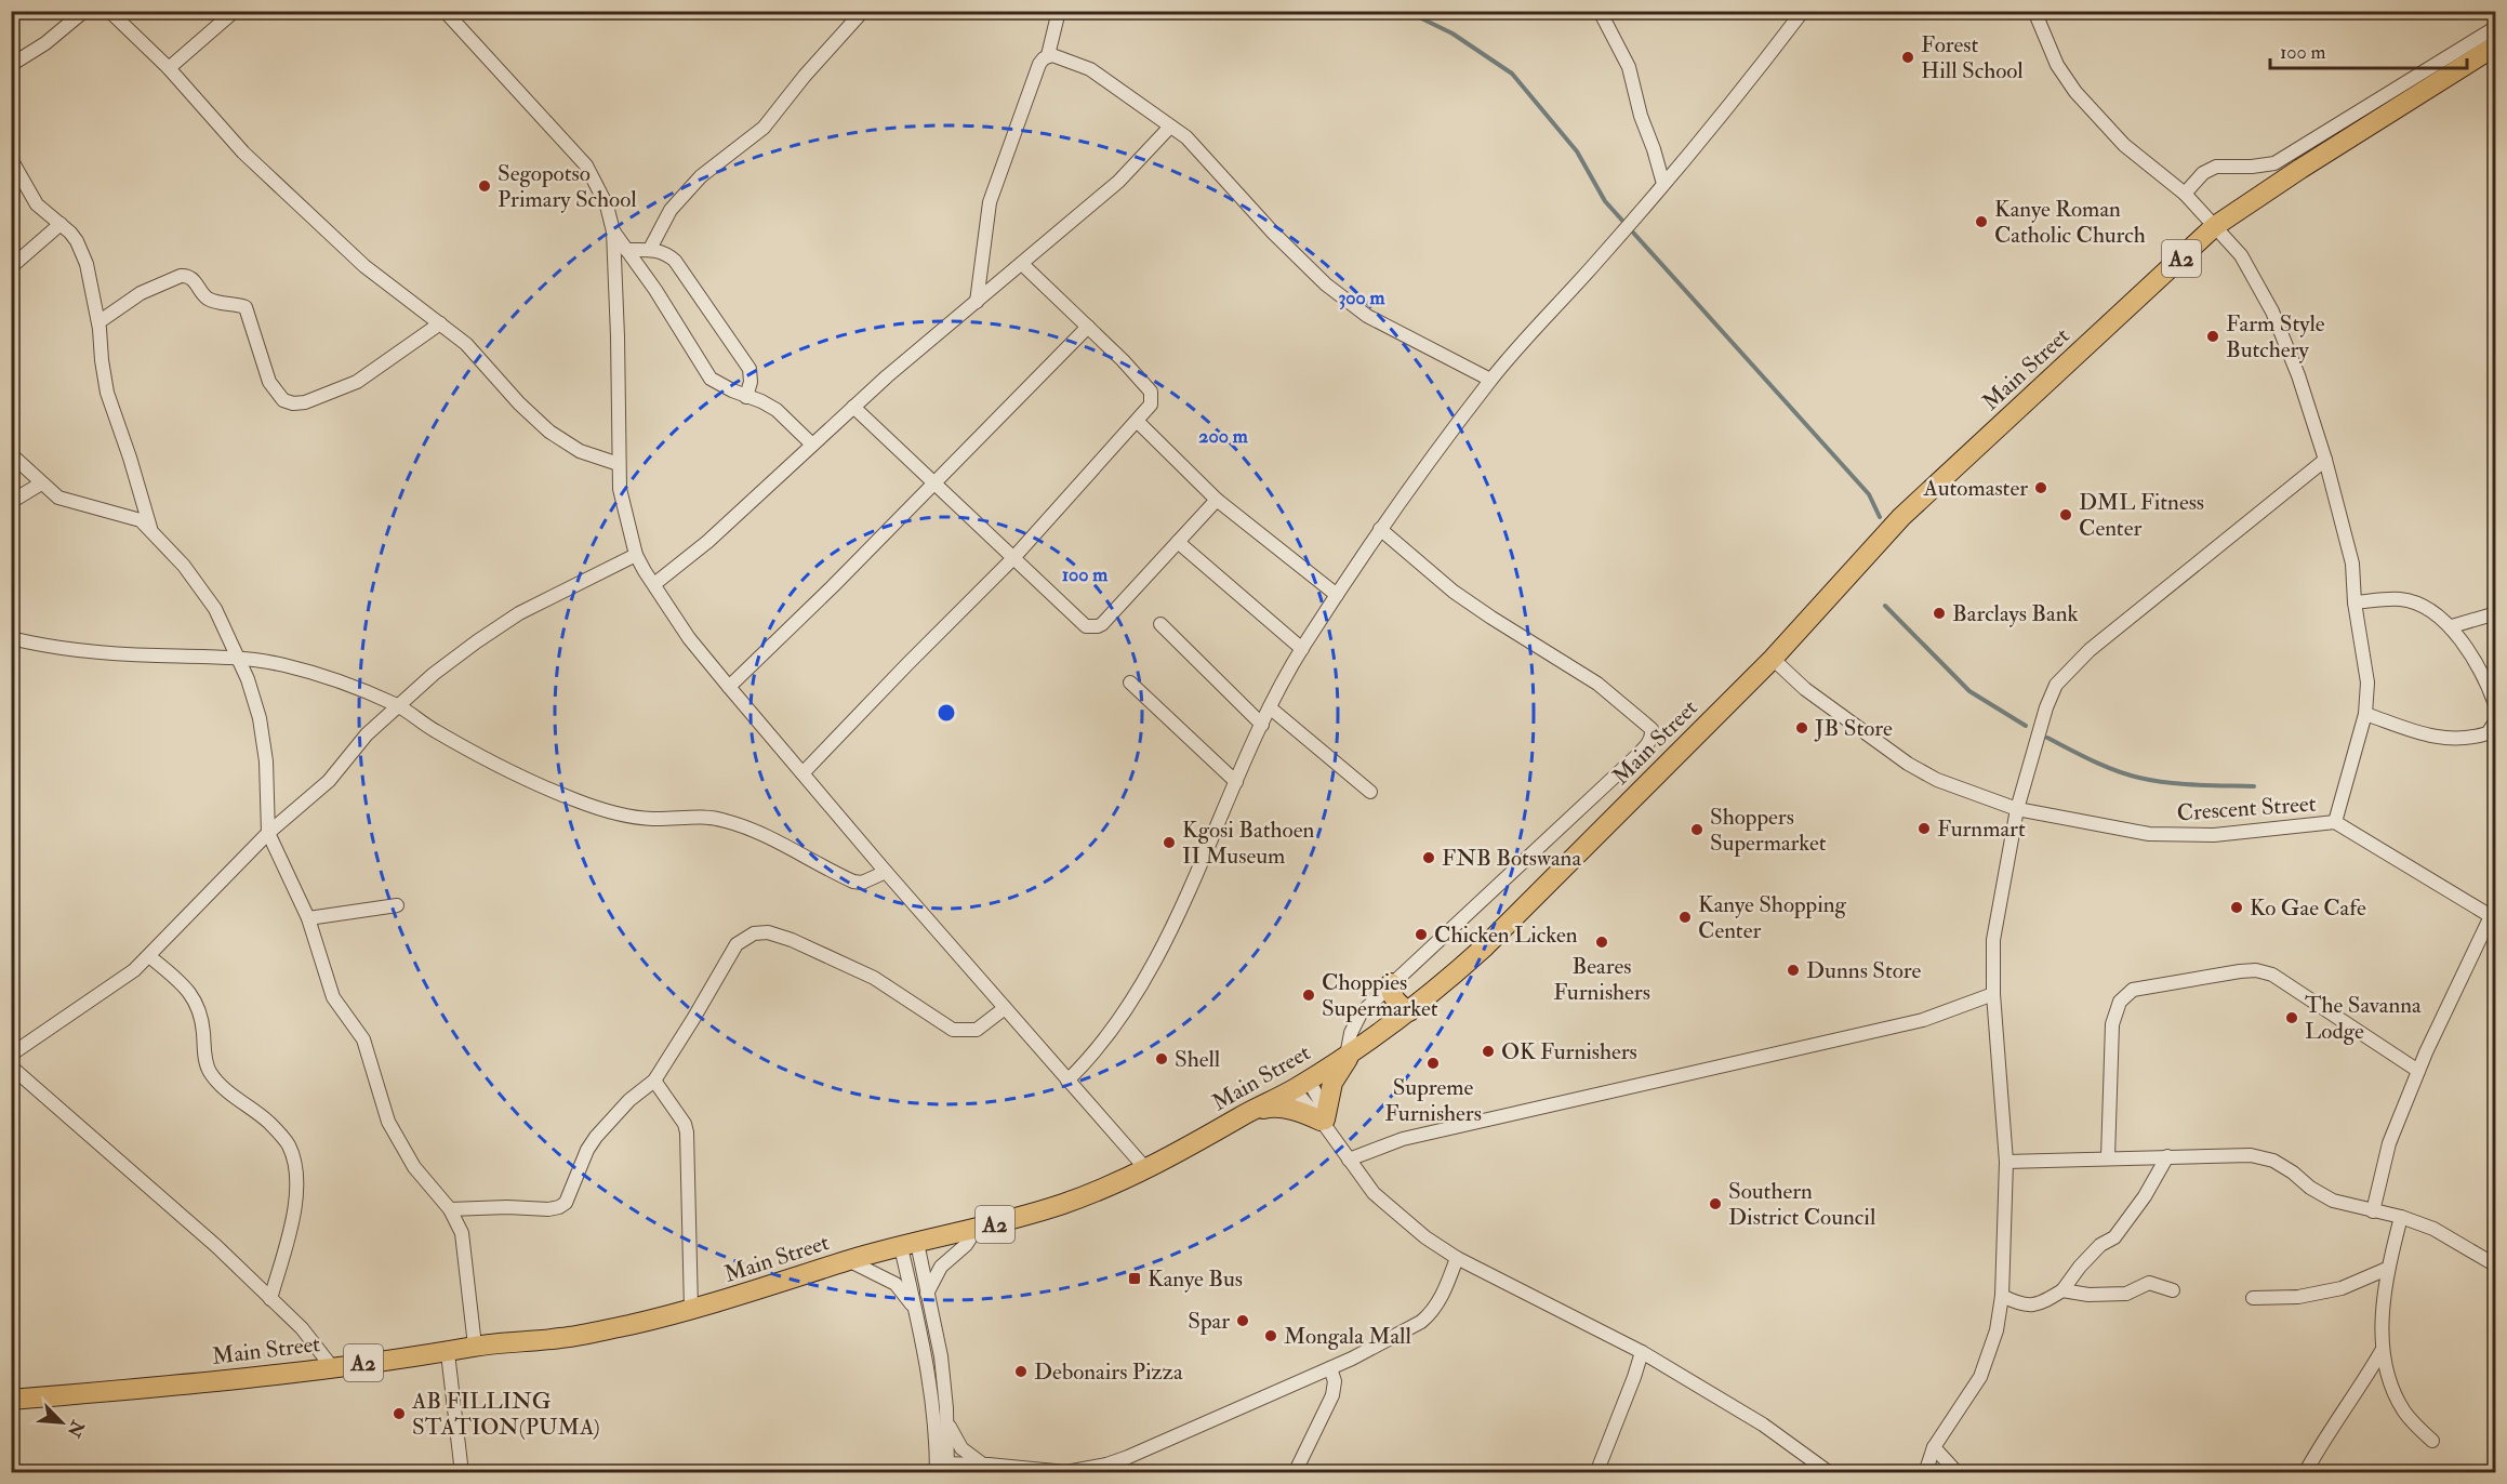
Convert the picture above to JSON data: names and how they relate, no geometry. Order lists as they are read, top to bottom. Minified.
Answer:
{"streets":{"highway":["A2","Main Street"],"street":["Crescent Street"]},"crossings":[["Main Street","Crescent Street"]],"places":{"other":["Forest Hill School","Segopotso Primary School","Kanye Roman Catholic Church","Farm Style Butchery","Automaster","DML Fitness Center","Barclays Bank","JB Store","Furnmart","Shoppers Supermarket","Kgosi Bathoen II Museum","FNB Botswana","Ko Gae Cafe","Kanye Shopping Center","Chicken Licken","Beares Furnishers","Dunns Store","Choppies Supermarket","The Savanna Lodge","OK Furnishers","Shell","Supreme Furnishers","Southern District Council","Spar","Mongala Mall","Debonairs Pizza","AB FILLING STATION(PUMA)"],"transit":["Kanye Bus"]},"scale_bar":"100 m","north":"bottom right","rings":["300 m","200 m","100 m"]}
